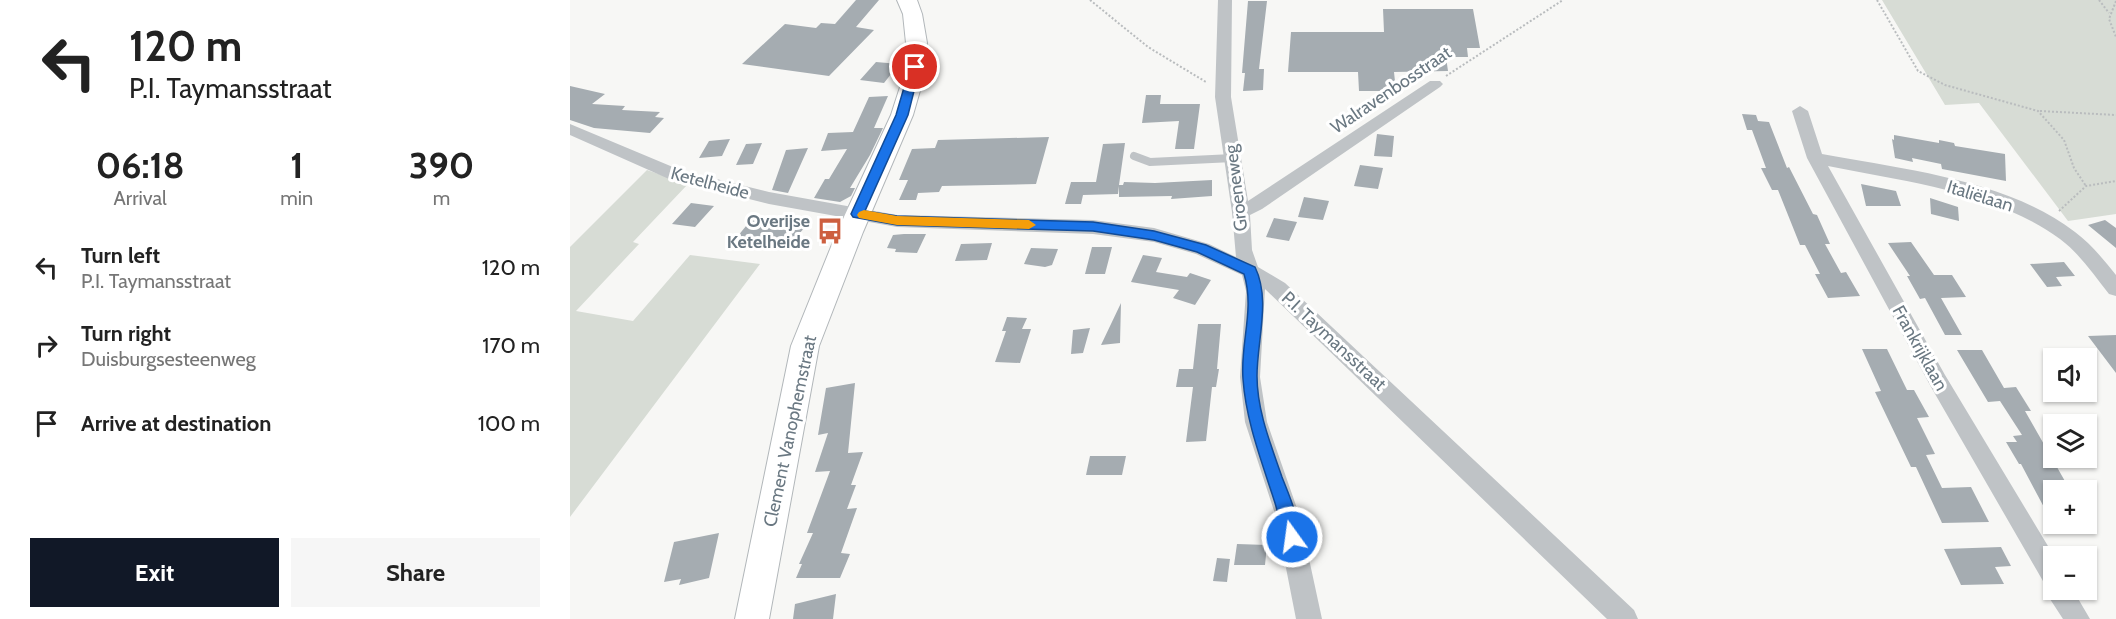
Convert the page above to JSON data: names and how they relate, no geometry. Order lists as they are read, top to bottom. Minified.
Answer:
{"streets":{"street":["Walravenbosstraat","Ketelheide","Groeneweg","Italiëlaan","P.I. Taymansstraat","Frankrijklaan","Clement Vanophemstraat"]},"crossings":[["Walravenbosstraat","Groeneweg"],["Ketelheide","P.I. Taymansstraat"],["Ketelheide","Clement Vanophemstraat"],["Groeneweg","P.I. Taymansstraat"],["Italiëlaan","Frankrijklaan"],["P.I. Taymansstraat","Clement Vanophemstraat"]],"places":{"bus stop":["Overijse Ketelheide"]},"page":{"turn":["120 m","P.I. Taymansstraat"],"eta":["06:18","Arrival","1","min","390","m"],"list":[{"name":"Turn left","note":"P.I. Taymansstraat","value":"120 m"},{"name":"Turn right","note":"Duisburgsesteenweg","value":"170 m"},{"name":"Arrive at destination","value":"100 m"}],"map_buttons":["+","−"],"buttons":["Exit","Share"]}}
